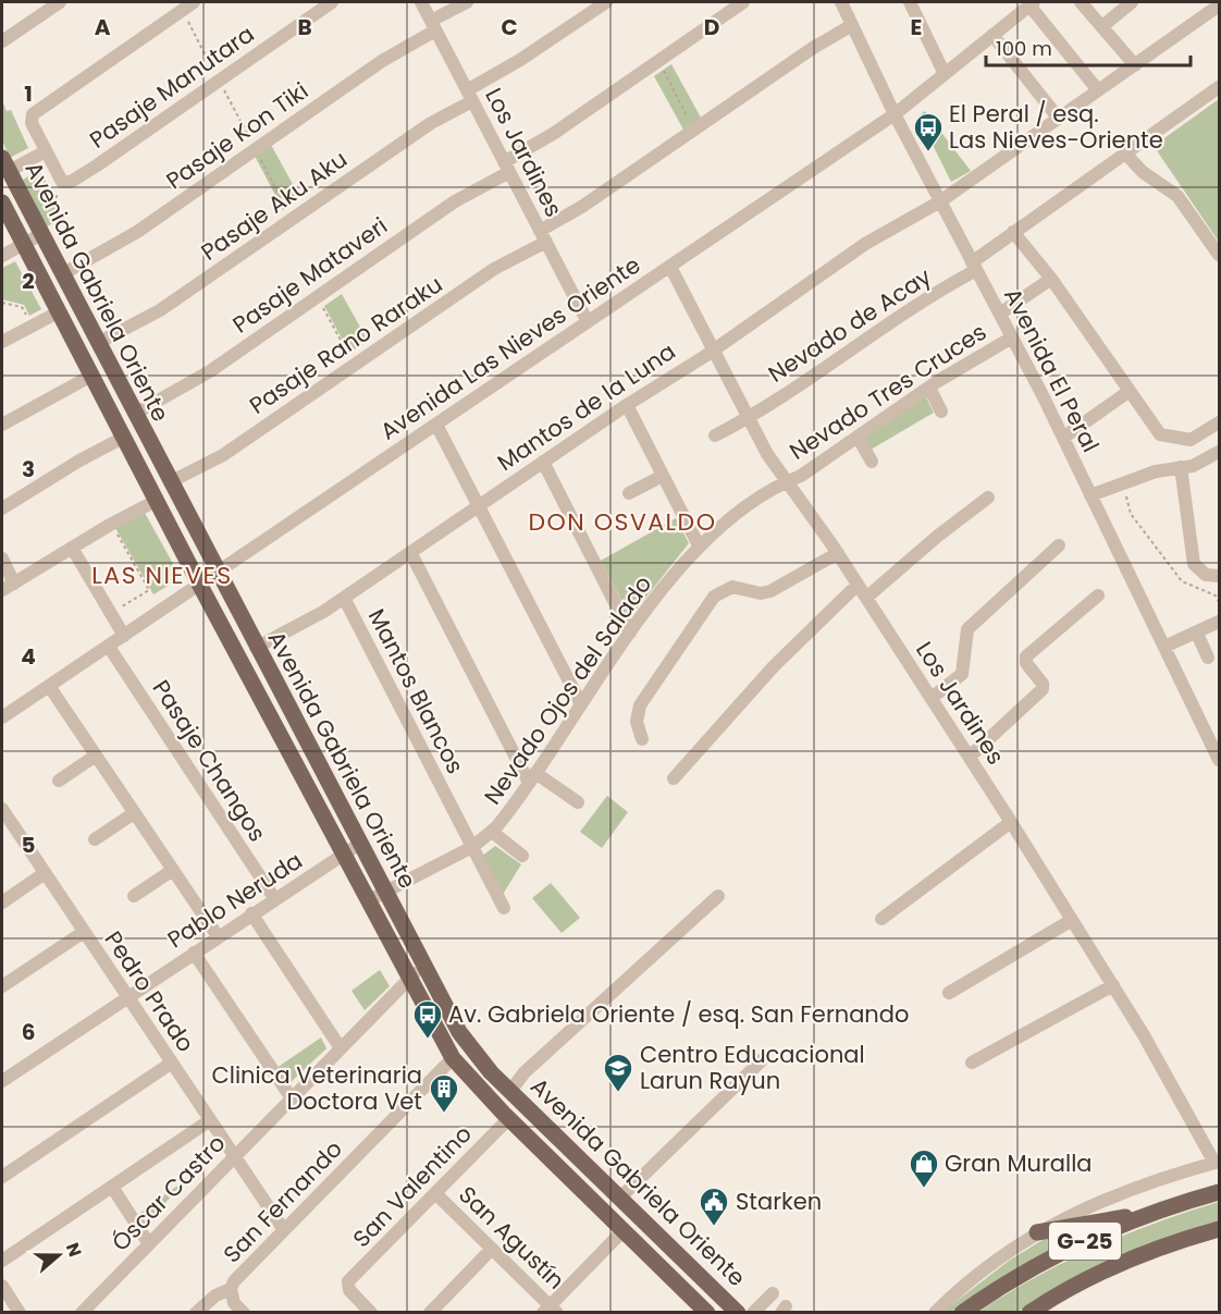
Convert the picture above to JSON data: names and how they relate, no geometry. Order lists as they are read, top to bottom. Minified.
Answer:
{"streets":{"main road":["Avenida Gabriela Oriente","G-25"],"street":["Pasaje Manutara","Pasaje Kon Tiki","Los Jardines","Pasaje Aku Aku","Pasaje Mataveri","Nevado de Acay","Pasaje Rano Raraku","Avenida Las Nieves Oriente","Avenida El Peral","Nevado Tres Cruces","Mantos de la Luna","Nevado Ojos del Salado","Mantos Blancos","Pasaje Changos","Pablo Neruda","Pedro Prado","San Valentino","Óscar Castro","San Fernando","San Agustín"]},"crossings":[["Pasaje Kon Tiki","Los Jardines"],["Pasaje Kon Tiki","Avenida Gabriela Oriente"],["Los Jardines","Pasaje Aku Aku"],["Los Jardines","Pasaje Mataveri"],["Los Jardines","Nevado de Acay"],["Los Jardines","Pasaje Rano Raraku"],["Los Jardines","Avenida Las Nieves Oriente"],["Los Jardines","Nevado Tres Cruces"],["Los Jardines","Mantos de la Luna"],["Los Jardines","Nevado Ojos del Salado"],["Pasaje Aku Aku","Avenida Gabriela Oriente"],["Pasaje Mataveri","Avenida Gabriela Oriente"],["Avenida Gabriela Oriente","Pasaje Rano Raraku"],["Avenida Gabriela Oriente","Avenida Las Nieves Oriente"],["Avenida Gabriela Oriente","Mantos de la Luna"],["Avenida Gabriela Oriente","Nevado Ojos del Salado"],["Avenida Gabriela Oriente","Pablo Neruda"],["Avenida Gabriela Oriente","San Valentino"],["Avenida Gabriela Oriente","Óscar Castro"],["Avenida Gabriela Oriente","San Fernando"],["Nevado de Acay","Avenida El Peral"],["Pasaje Rano Raraku","Avenida El Peral"],["Avenida Las Nieves Oriente","Avenida El Peral"],["Avenida Las Nieves Oriente","Pasaje Changos"],["Avenida El Peral","Nevado Tres Cruces"],["Avenida El Peral","Mantos de la Luna"],["Nevado Tres Cruces","Nevado Ojos del Salado"],["Mantos de la Luna","Mantos Blancos"],["Nevado Ojos del Salado","Mantos Blancos"],["Pasaje Changos","Pablo Neruda"],["Pablo Neruda","Pedro Prado"],["Pedro Prado","Óscar Castro"],["Pedro Prado","San Fernando"],["San Valentino","San Agustín"]],"districts":["DON OSVALDO","LAS NIEVES"],"places":{"bus stop":["El Peral / esq. Las Nieves-Oriente","Av. Gabriela Oriente / esq. San Fernando"],"school or university":["Centro Educacional Larun Rayun"],"building":["Clinica Veterinaria Doctora Vet"],"shop":["Gran Muralla"],"public building":["Starken"]},"scale_bar":"100 m","north":"right","grid":{"columns":["A","B","C","D","E"],"rows":["1","2","3","4","5","6"]}}
